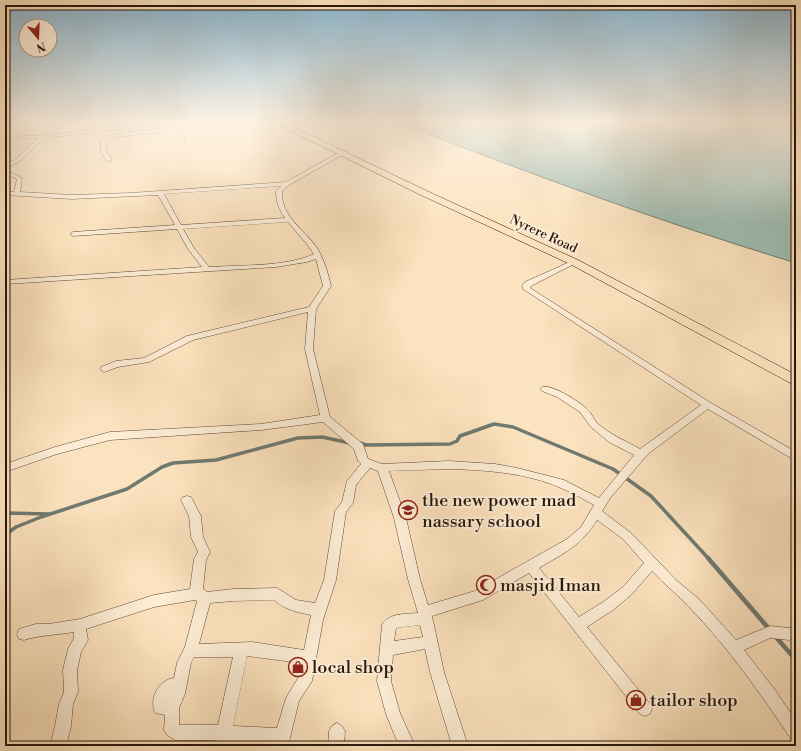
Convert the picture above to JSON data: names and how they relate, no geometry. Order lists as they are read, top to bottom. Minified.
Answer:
{"streets":{"main road":["Nyrere Road"]},"places":{"school or university":["the new power mad nassary school"],"mosque":["masjid Iman"],"shop":["local shop","tailor shop"]},"north":"bottom"}
